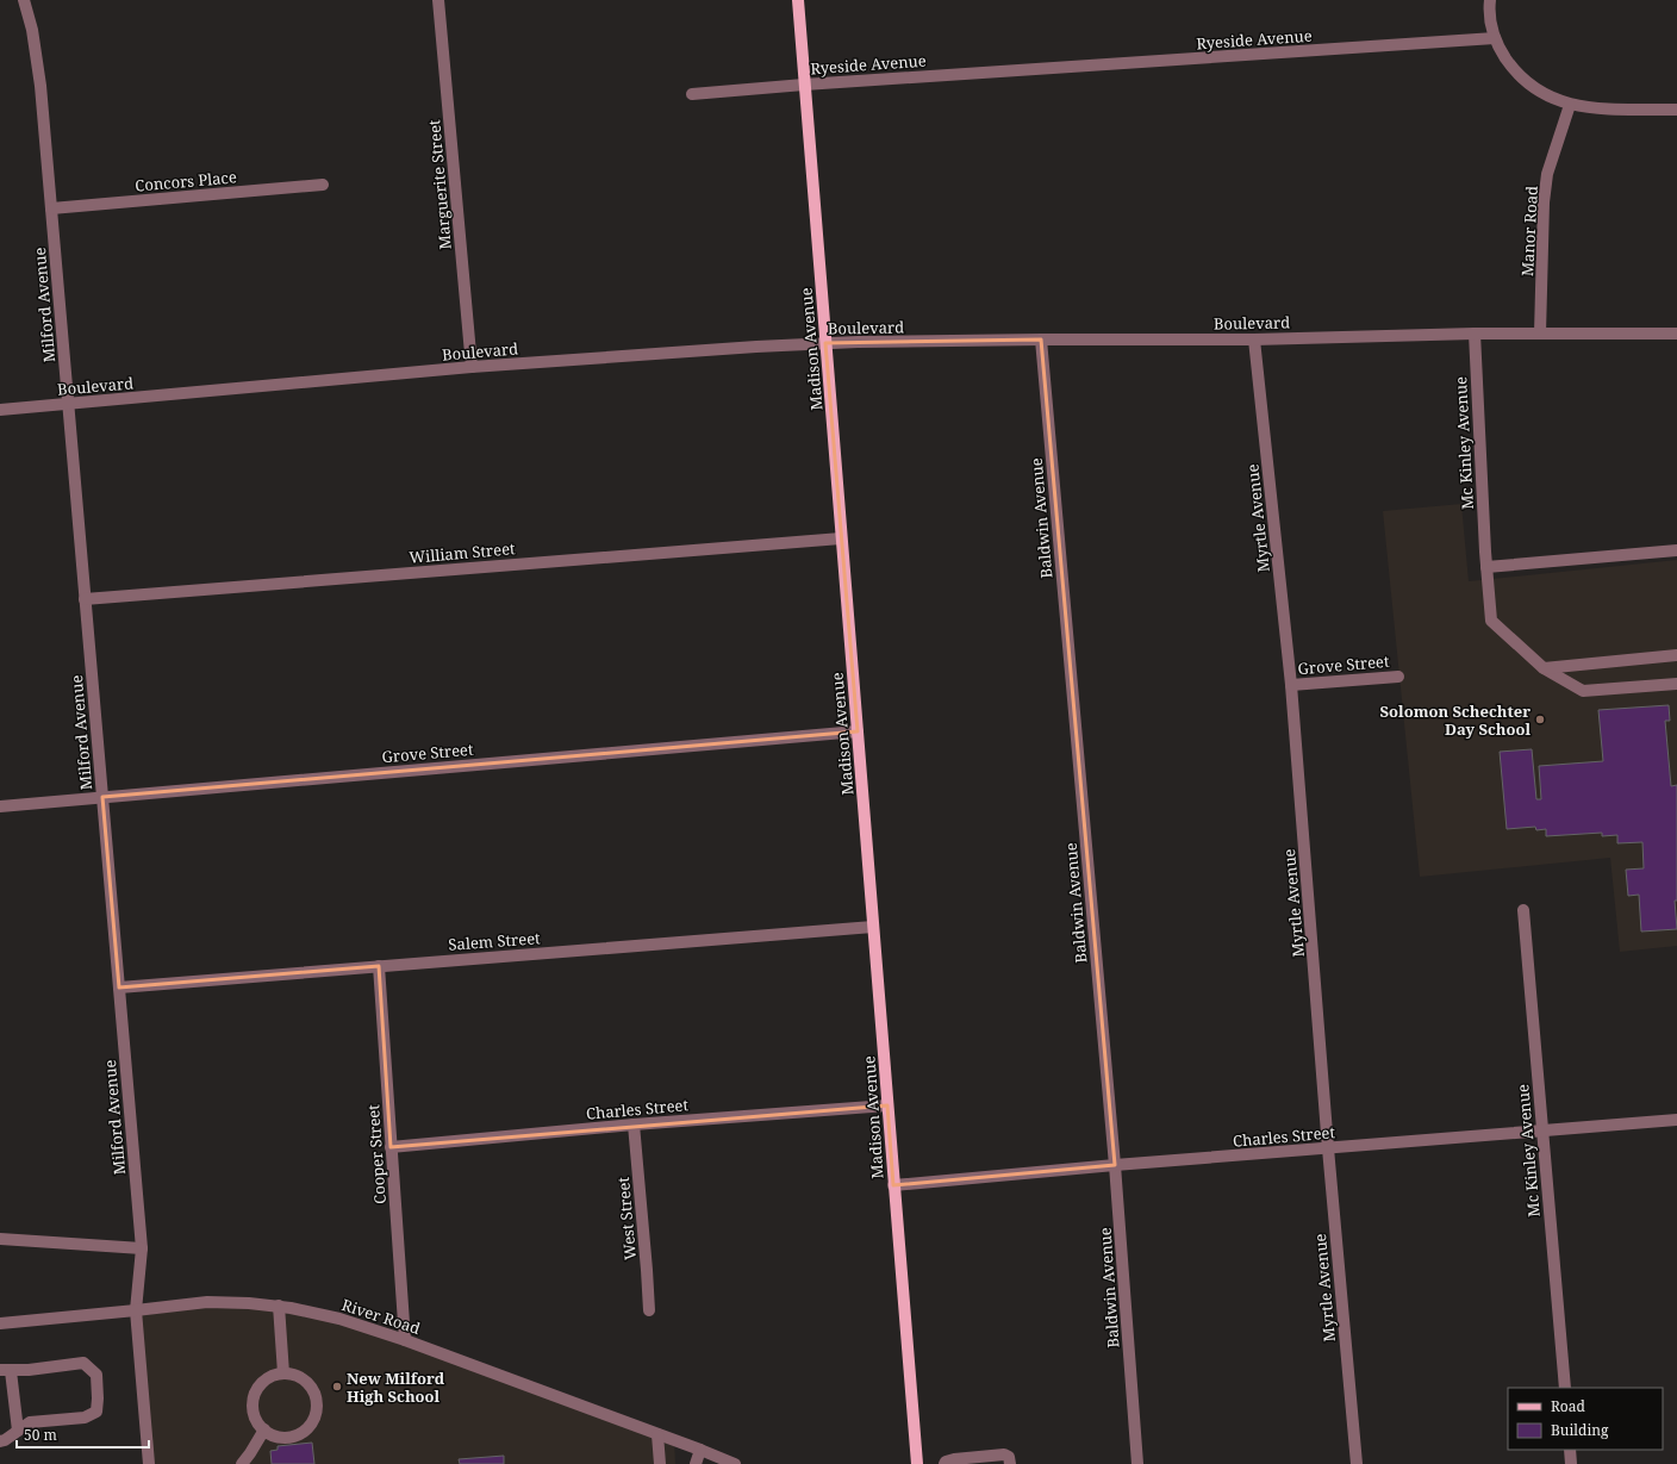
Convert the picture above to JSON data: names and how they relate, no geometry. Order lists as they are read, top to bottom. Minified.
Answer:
{"streets":{"main road":["Madison Avenue"],"street":["Ryeside Avenue","Concors Place","Marguerite Street","Manor Road","Milford Avenue","Boulevard","Mc Kinley Avenue","Baldwin Avenue","Myrtle Avenue","William Street","Grove Street","Salem Street","Charles Street","Cooper Street","West Street","River Road"]},"crossings":[["Ryeside Avenue","Madison Avenue"],["Concors Place","Milford Avenue"],["Marguerite Street","Boulevard"],["Manor Road","Boulevard"],["Milford Avenue","Boulevard"],["Milford Avenue","William Street"],["Milford Avenue","Grove Street"],["Milford Avenue","Salem Street"],["Milford Avenue","River Road"],["Boulevard","Madison Avenue"],["Boulevard","Mc Kinley Avenue"],["Boulevard","Baldwin Avenue"],["Boulevard","Myrtle Avenue"],["Madison Avenue","William Street"],["Madison Avenue","Grove Street"],["Madison Avenue","Salem Street"],["Madison Avenue","Charles Street"],["Mc Kinley Avenue","Charles Street"],["Baldwin Avenue","Charles Street"],["Myrtle Avenue","Grove Street"],["Myrtle Avenue","Charles Street"],["Salem Street","Cooper Street"],["Charles Street","Cooper Street"],["Charles Street","West Street"],["Cooper Street","River Road"]],"places":["Solomon Schechter Day School","New Milford High School"],"legend":["Road","Building"],"scale_bar":"50 m"}
